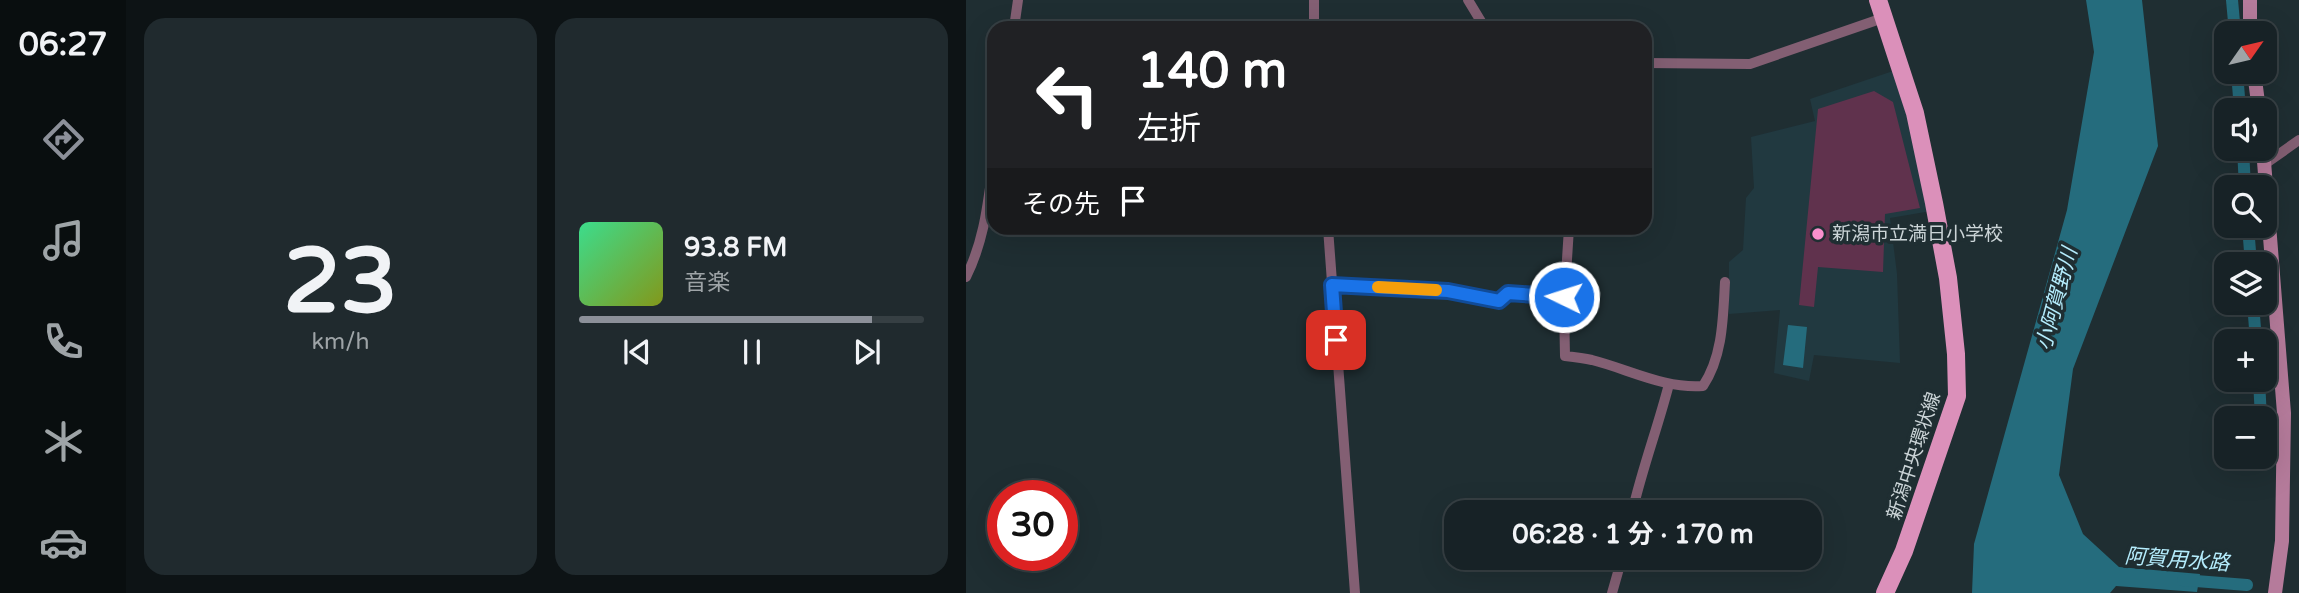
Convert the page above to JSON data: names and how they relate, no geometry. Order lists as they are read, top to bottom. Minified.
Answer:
{"streets":{"main road":["新潟中央環状線"]},"water":["小阿賀野川","阿賀用水路"],"places":["新潟市立満日小学校"],"north":"top right","page":{"tabs":"06:27","tile":["23","km/h"],"map_buttons":["+","−"],"turn":["140 m","左折"],"then":"その先","song":["93.8 FM","音楽"],"limit":"30","trip":"06:28 · 1 分 · 170 m"}}
